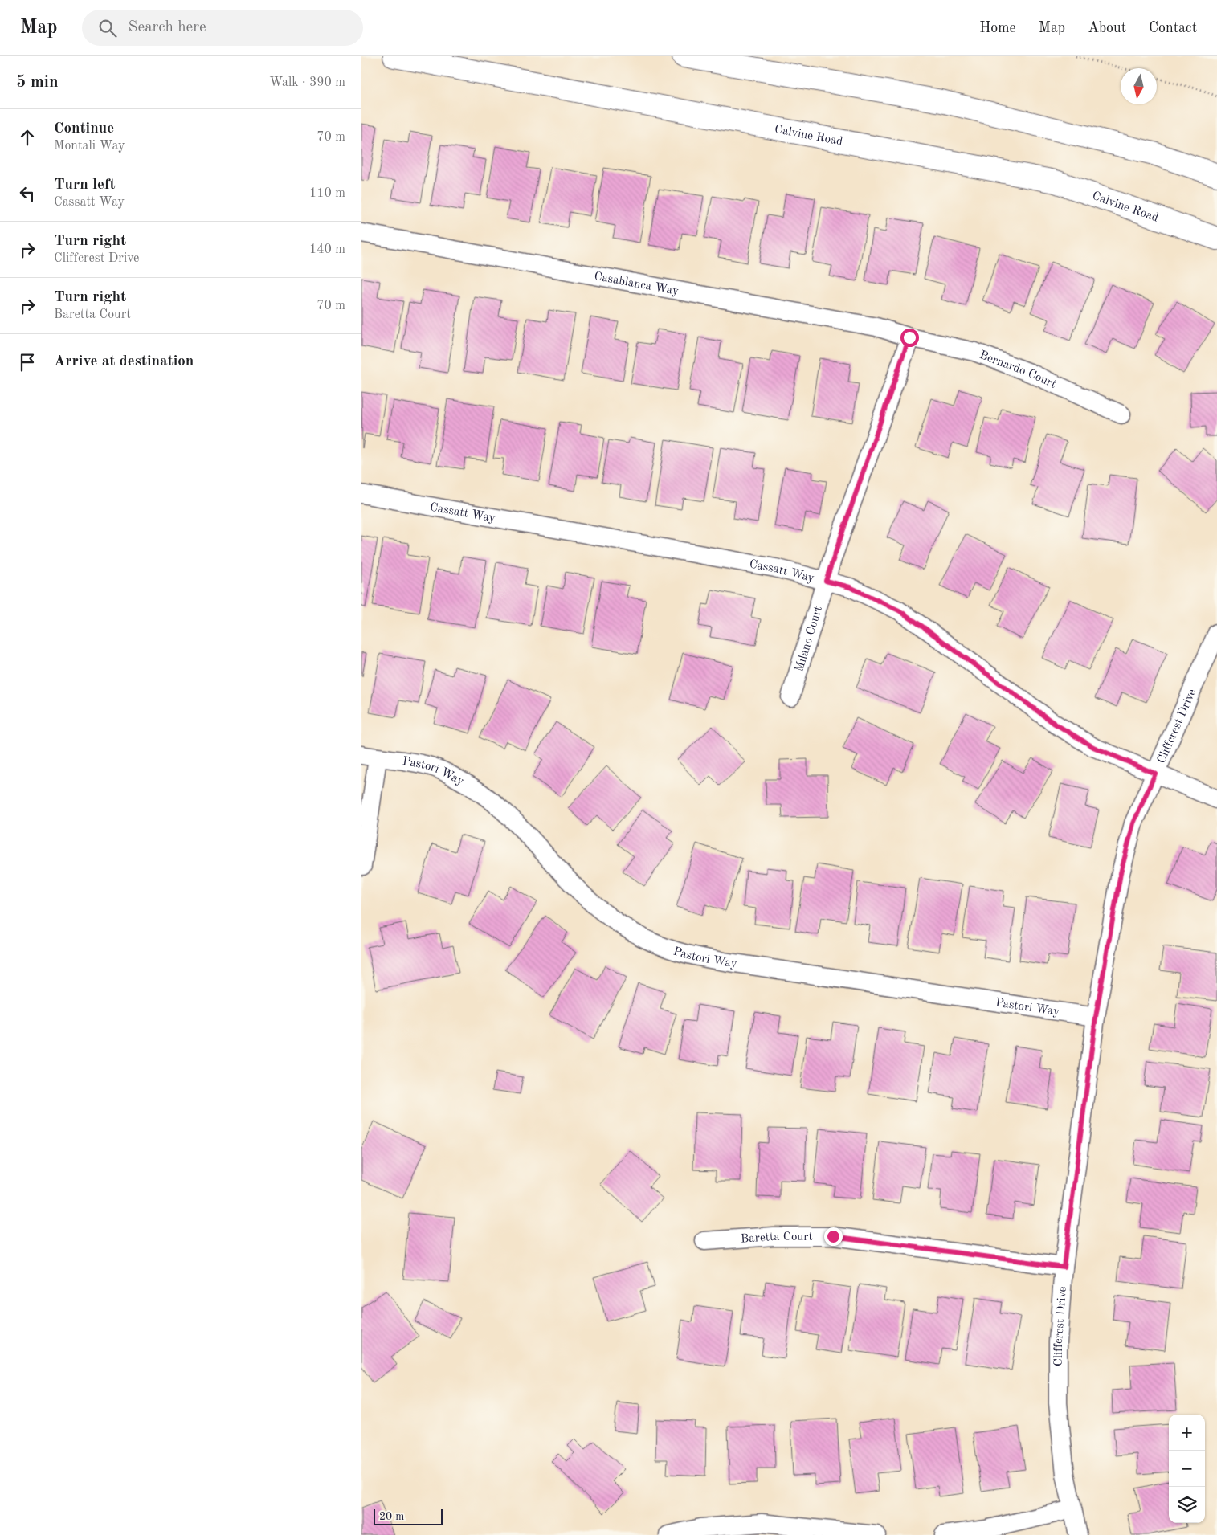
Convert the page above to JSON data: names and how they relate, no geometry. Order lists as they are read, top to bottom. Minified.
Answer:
{"streets":{"main road":["Calvine Road"],"street":["Casablanca Way","Bernardo Court","Cassatt Way","Milano Court","Cliffcrest Drive","Pastori Way","Baretta Court"]},"crossings":[["Casablanca Way","Bernardo Court"],["Casablanca Way","Milano Court"],["Bernardo Court","Milano Court"],["Cassatt Way","Milano Court"],["Cassatt Way","Cliffcrest Drive"],["Cliffcrest Drive","Pastori Way"],["Cliffcrest Drive","Baretta Court"]],"scale_bar":"20 m","north":"bottom","page":{"header":"Map","search":"Search here","nav":["Home","Map","About","Contact"],"heading":["5 min","Walk · 390 m"],"list":[["Continue","Montali Way","70 m"],["Turn left","Cassatt Way","110 m"],["Turn right","Cliffcrest Drive","140 m"],["Turn right","Baretta Court","70 m"],"Arrive at destination"],"map_buttons":["+","−"],"scale":"20 m"}}
